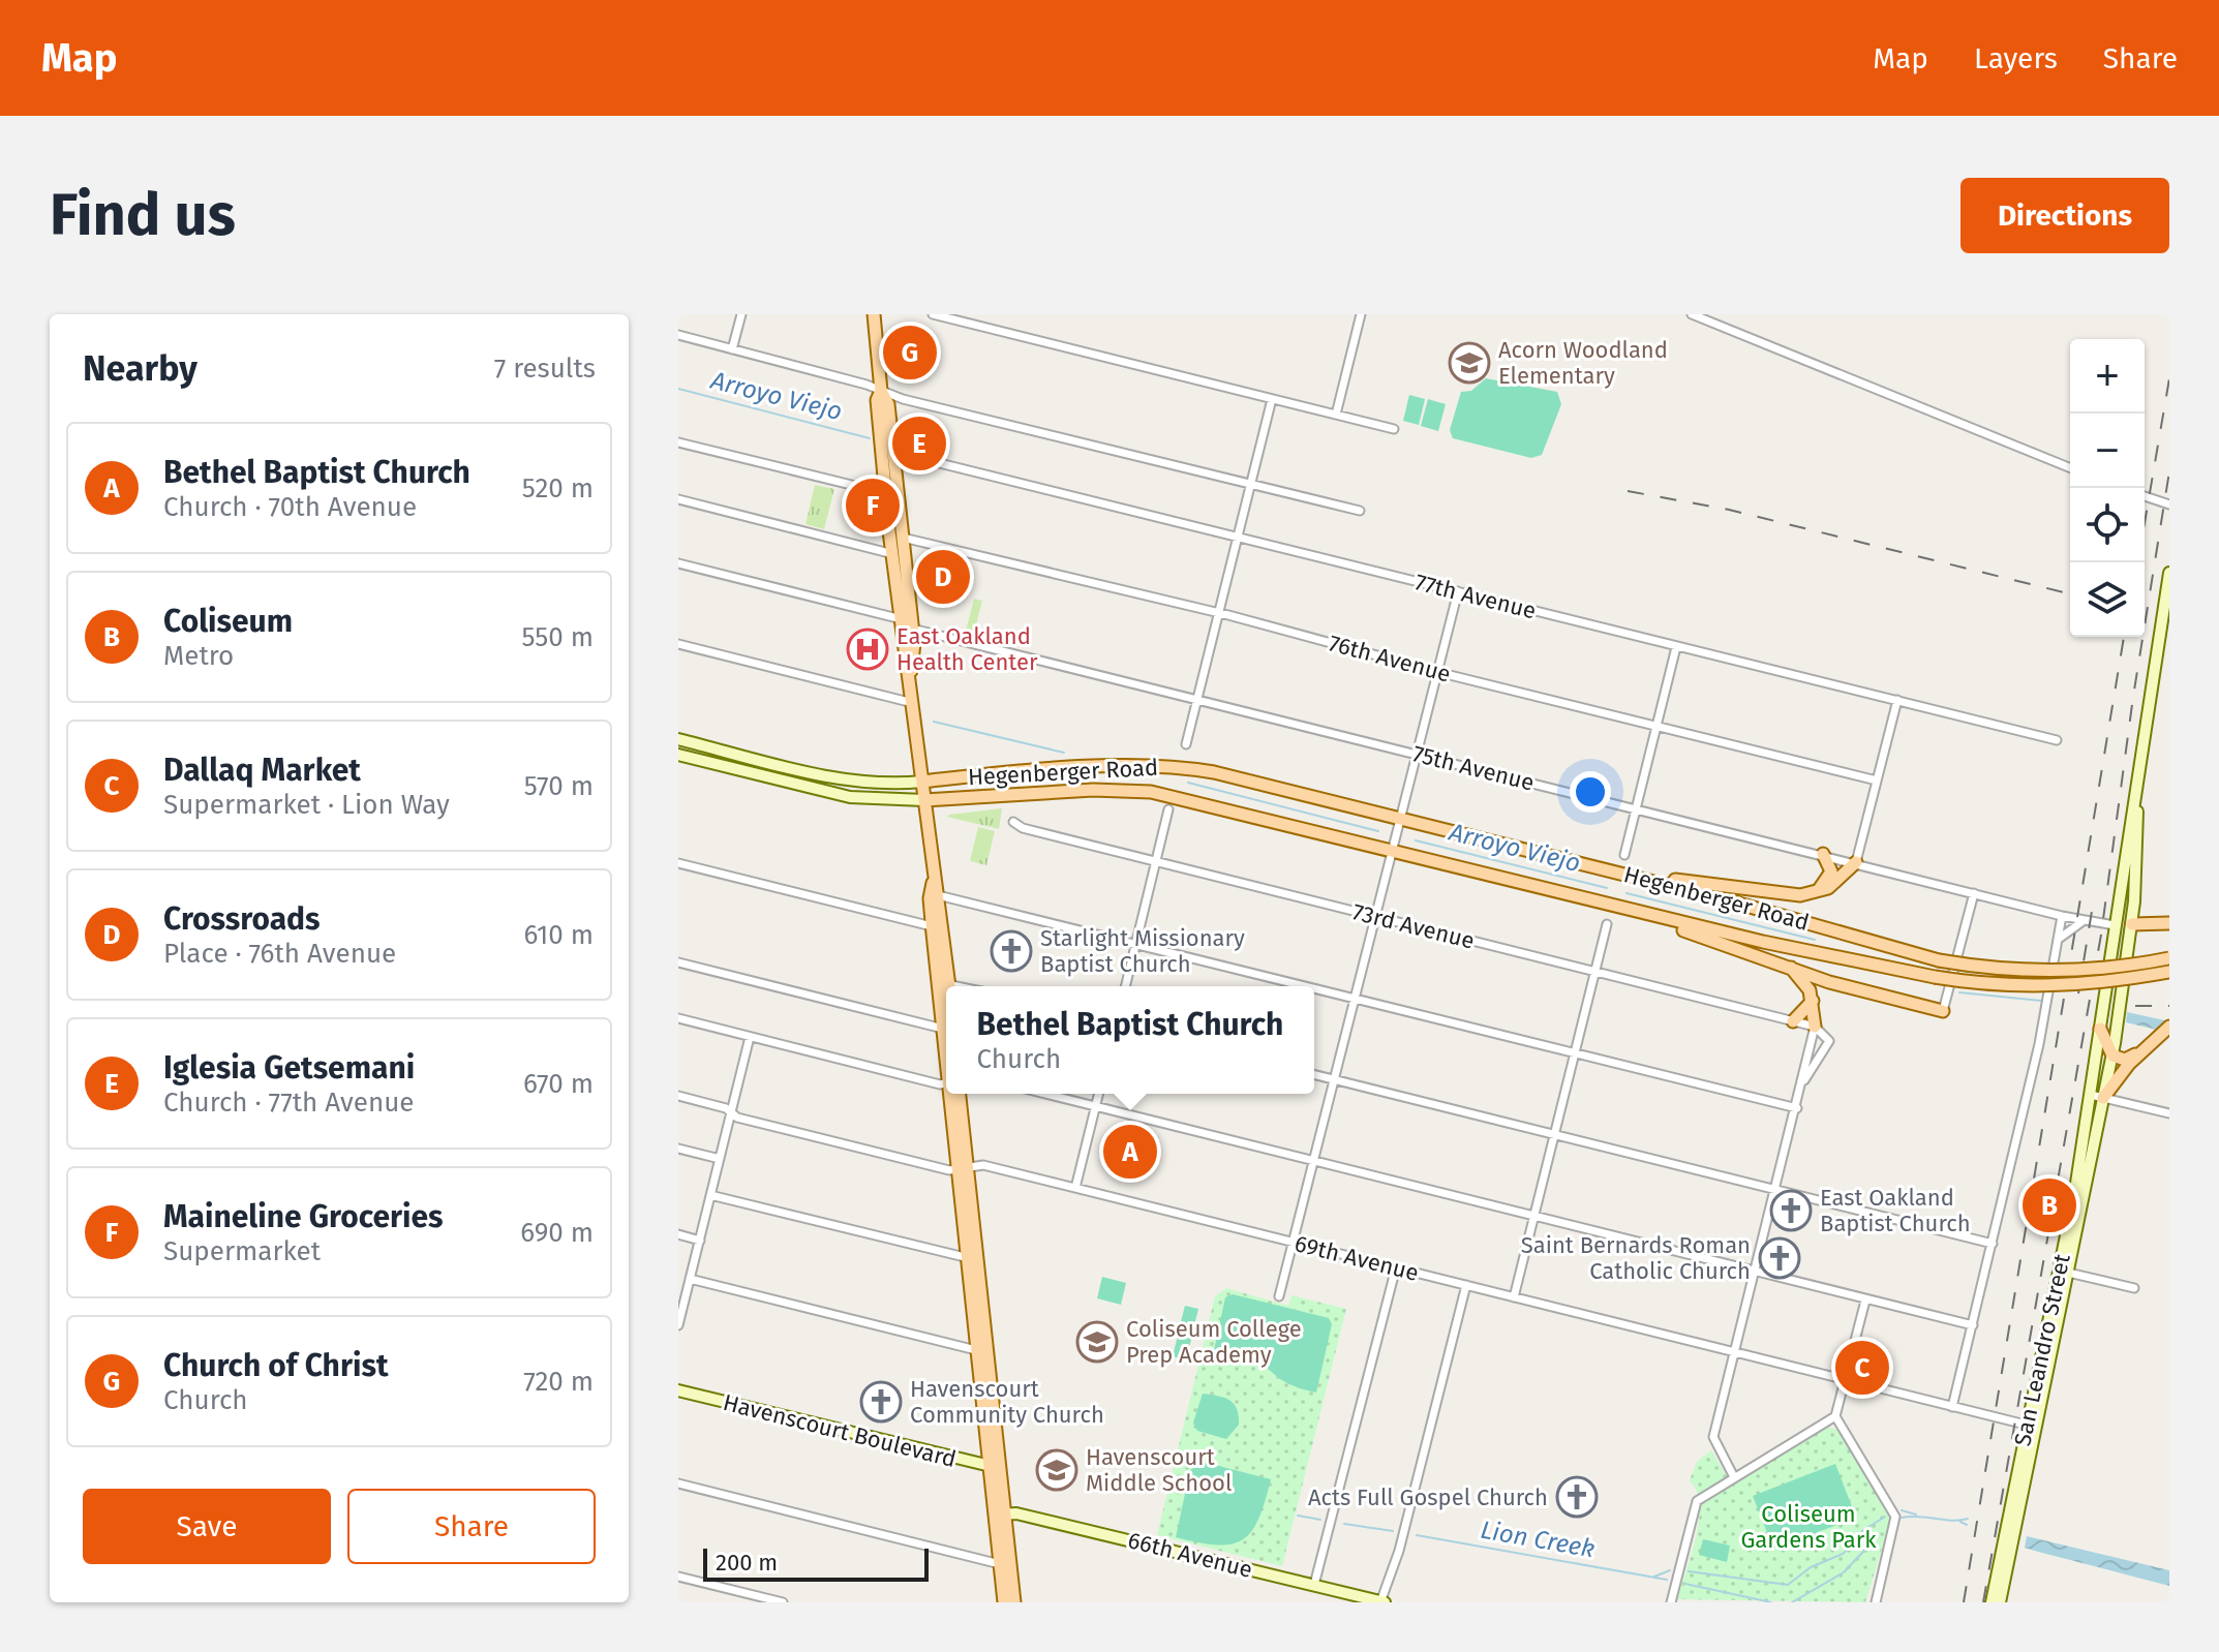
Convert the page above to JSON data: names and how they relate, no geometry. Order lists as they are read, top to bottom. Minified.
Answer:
{"streets":{"main road":["75th Avenue","Hegenberger Road","San Leandro Street","Havenscourt Boulevard","66th Avenue"],"street":["77th Avenue","76th Avenue","73rd Avenue","69th Avenue"]},"crossings":[["75th Avenue","San Leandro Street"],["69th Avenue","San Leandro Street"]],"water":["Arroyo Viejo","Lion Creek"],"parks":["Coliseum Gardens Park"],"places":{"school or university":["Acorn Woodland Elementary","Coliseum College Prep Academy","Havenscourt Middle School"],"hospital":["East Oakland Health Center"],"church":["Starlight Missionary Baptist Church","East Oakland Baptist Church","Saint Bernards Roman Catholic Church","Havenscourt Community Church","Acts Full Gospel Church"]},"scale_bar":"200 m","page":{"header":"Map","nav":["Map","Layers","Share"],"buttons":["Directions",["Save","Share"]],"title":"Find us","heading":["Nearby","7 results"],"pins":["G","E","F","D","A","B","C"],"map_buttons":["+","−"],"list":[{"mark":"A","name":"Bethel Baptist Church","note":"Church · 70th Avenue","value":"520 m"},{"mark":"B","name":"Coliseum","note":"Metro","value":"550 m"},{"mark":"C","name":"Dallaq Market","note":"Supermarket · Lion Way","value":"570 m"},{"mark":"D","name":"Crossroads","note":"Place · 76th Avenue","value":"610 m"},{"mark":"E","name":"Iglesia Getsemani","note":"Church · 77th Avenue","value":"670 m"},{"mark":"F","name":"Maineline Groceries","note":"Supermarket","value":"690 m"},{"mark":"G","name":"Church of Christ","note":"Church","value":"720 m"}],"popup":["Bethel Baptist Church","Church"],"scale":"200 m"}}
